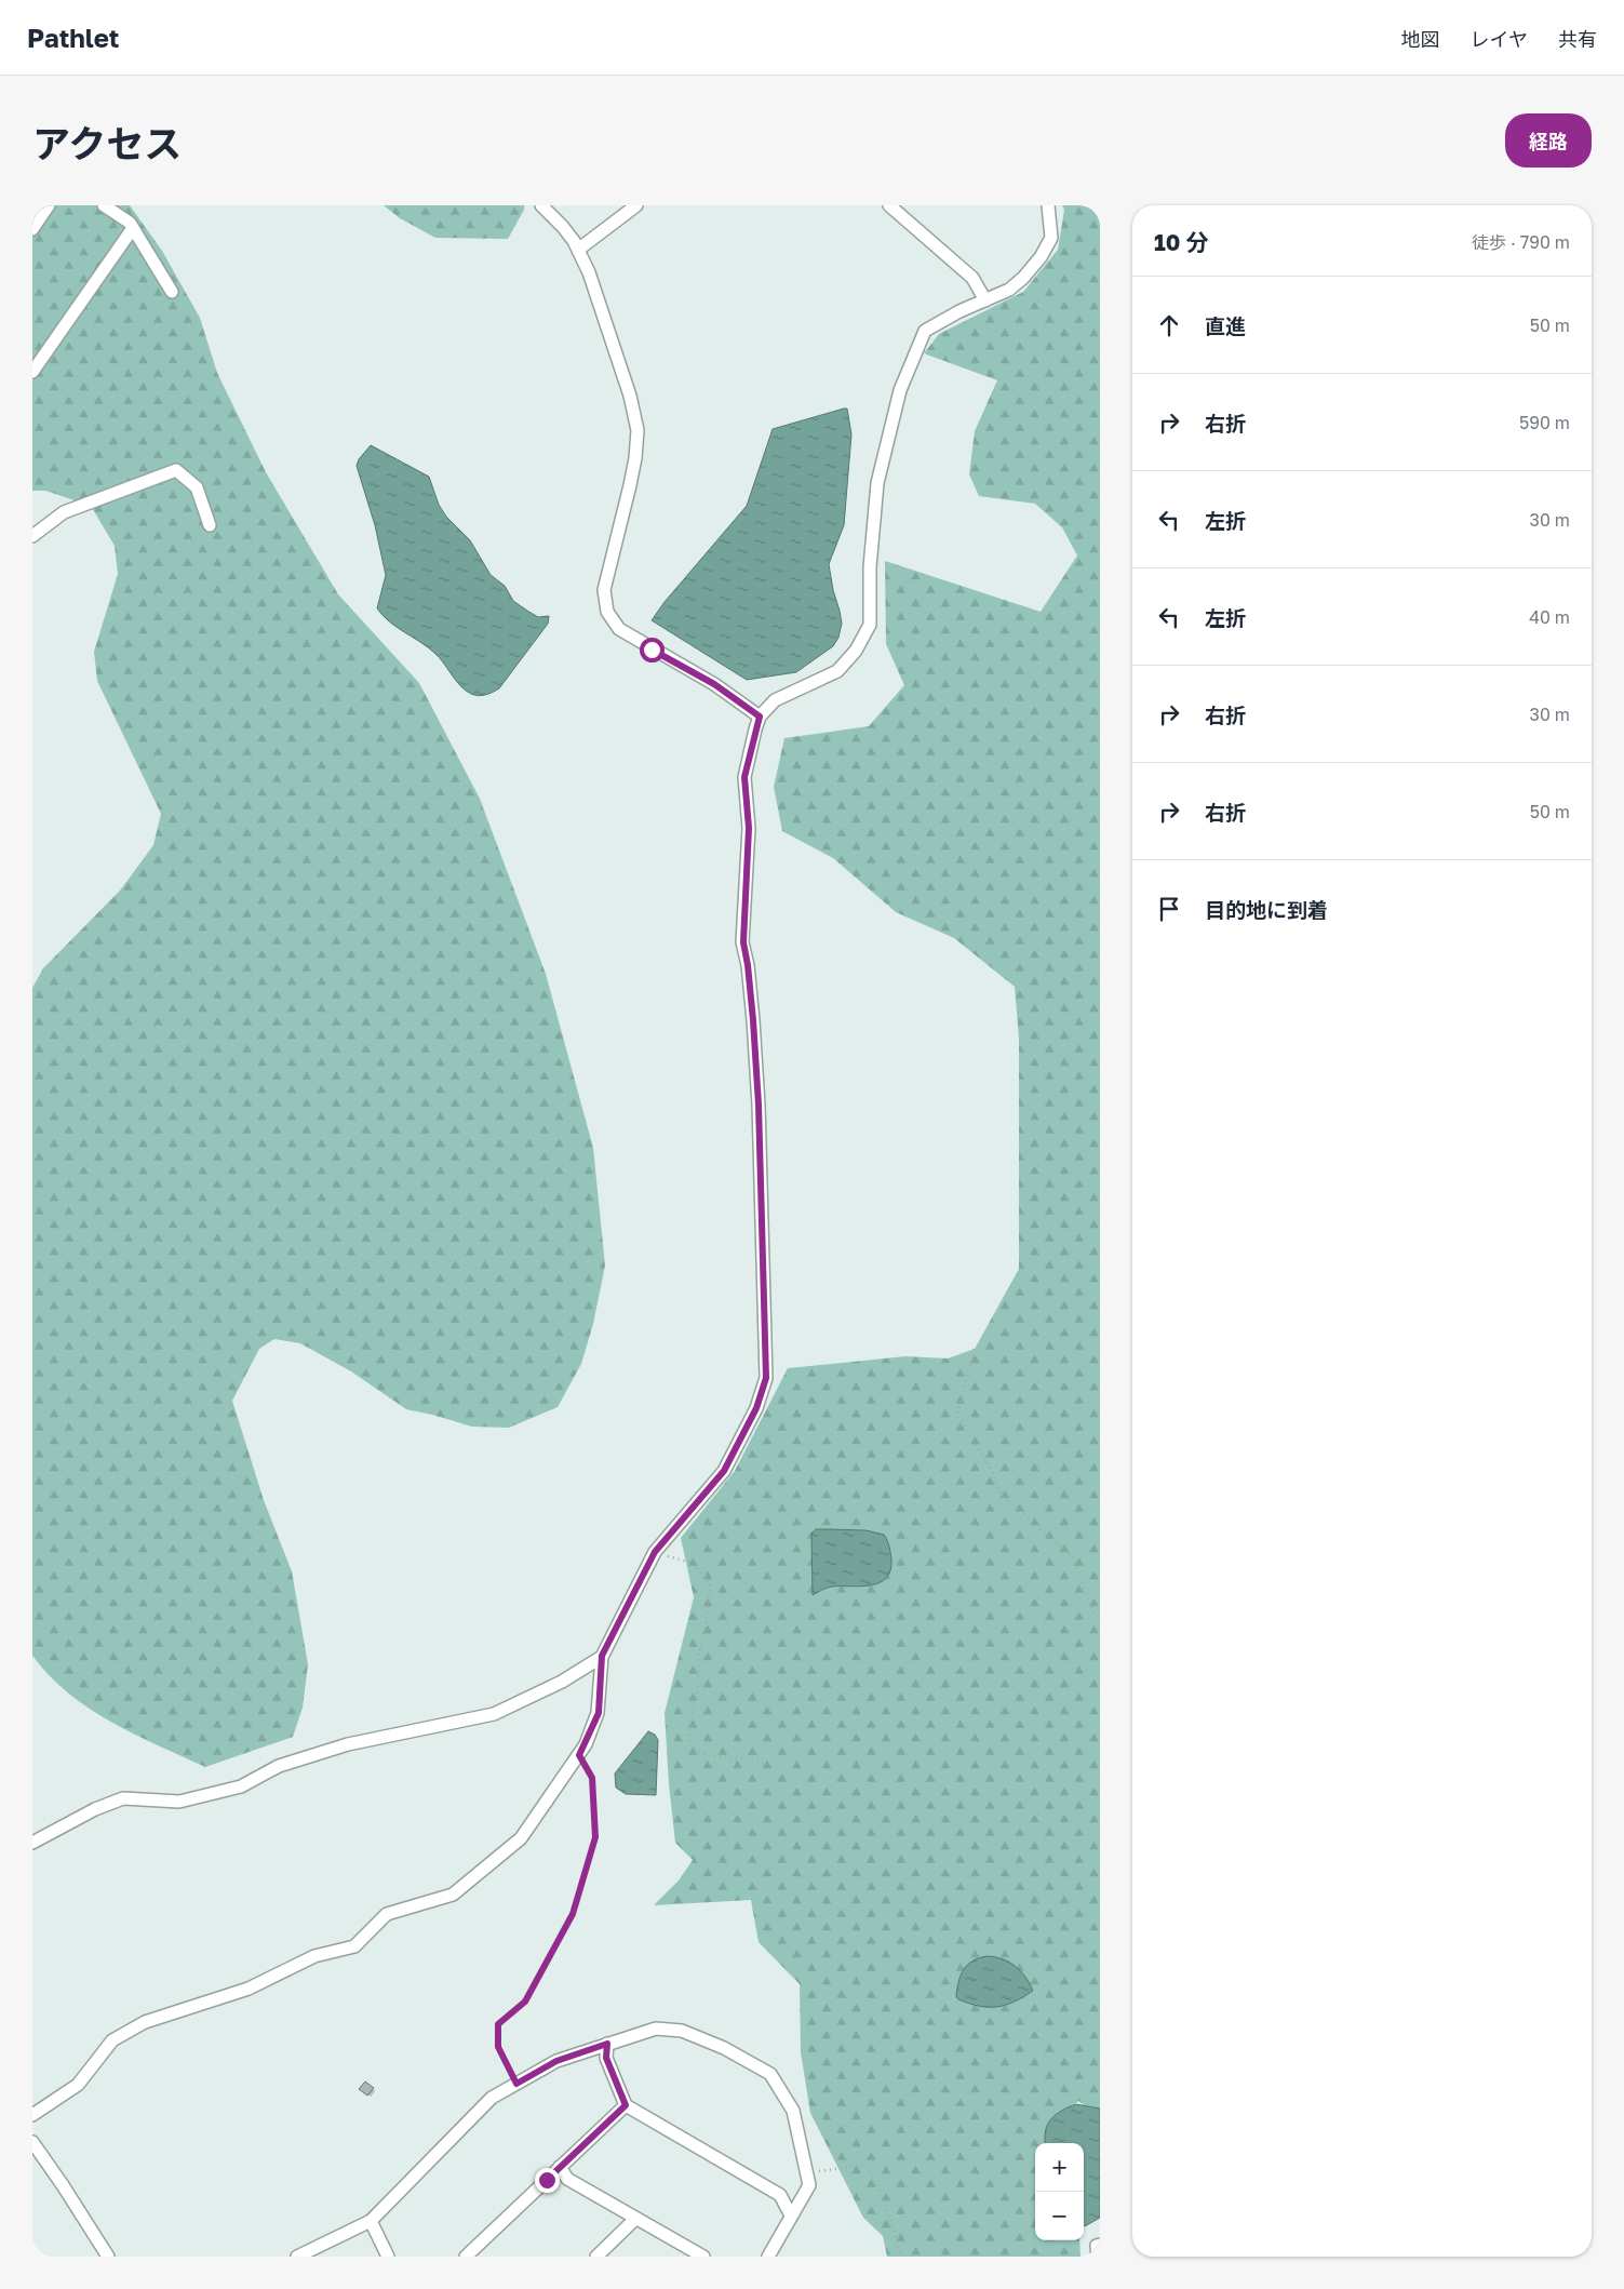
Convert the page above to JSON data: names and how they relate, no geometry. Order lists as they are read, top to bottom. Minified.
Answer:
{"page":{"header":"Pathlet","nav":["地図","レイヤ","共有"],"title":"アクセス","buttons":"経路","heading":["10 分","徒歩 · 790 m"],"list":[["直進","50 m"],["右折","590 m"],["左折","30 m"],["左折","40 m"],["右折","30 m"],["右折","50 m"],"目的地に到着"],"map_buttons":["+","−"]}}
